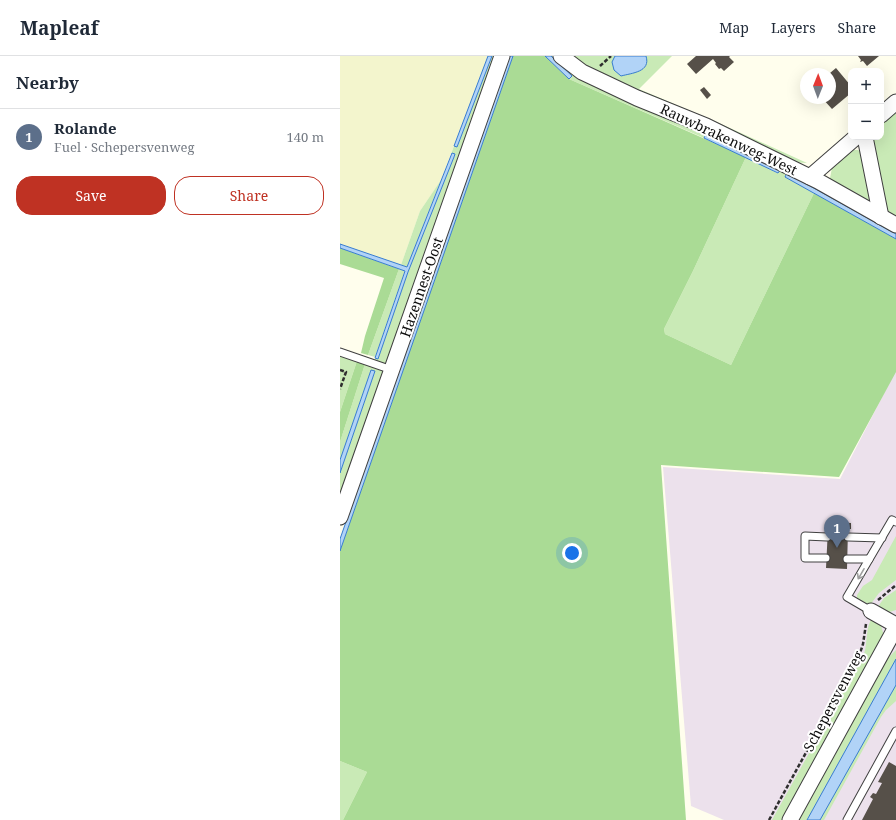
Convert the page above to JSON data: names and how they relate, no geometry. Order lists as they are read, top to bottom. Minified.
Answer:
{"streets":{"street":["Rauwbrakenweg-West","Hazennest-Oost","Schepersvenweg"]},"north":"top","page":{"header":"Mapleaf","nav":["Map","Layers","Share"],"heading":"Nearby","map_buttons":["+","−"],"list":[{"mark":"1","name":"Rolande","note":"Fuel · Schepersvenweg","value":"140 m"}],"buttons":["Save","Share"],"pins":"1"}}
